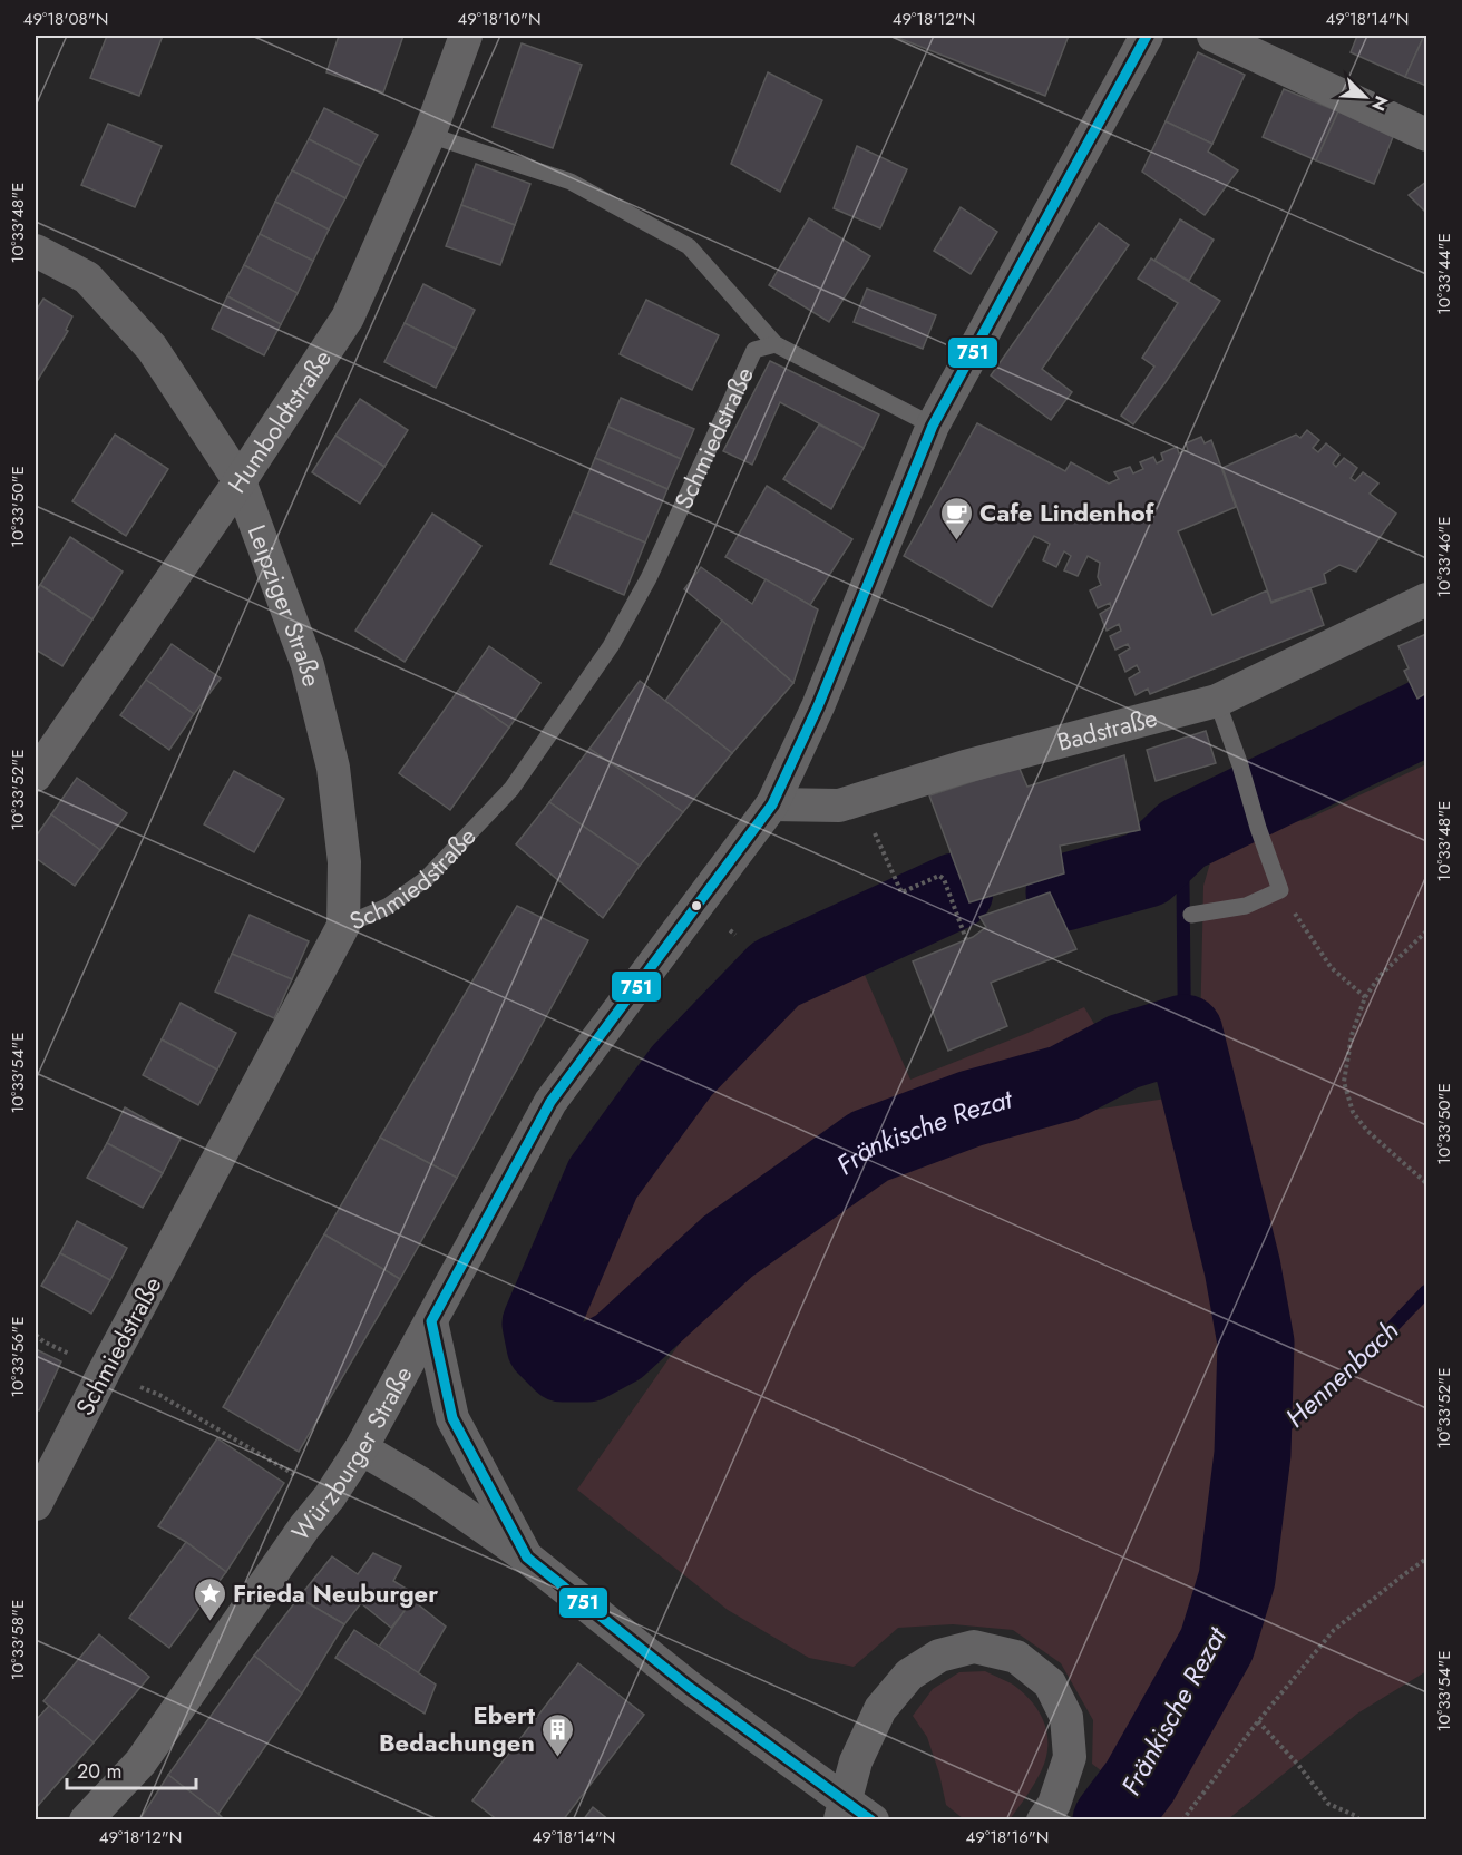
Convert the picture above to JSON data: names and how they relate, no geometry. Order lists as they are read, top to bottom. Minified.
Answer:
{"streets":{"street":["Humboldtstraße","Schmiedstraße","Leipziger Straße","Badstraße","Würzburger Straße"]},"crossings":[["Humboldtstraße","Leipziger Straße"],["Schmiedstraße","Leipziger Straße"],["Badstraße","Würzburger Straße"]],"water":["Fränkische Rezat","Hennenbach"],"places":{"cafe":["Cafe Lindenhof"],"place":["Frieda Neuburger"],"building":["Ebert Bedachungen"]},"lines":["transit line 751"],"scale_bar":"20 m","north":"bottom right","coordinates":["49°18'08\"N","49°18'10\"N","49°18'12\"N","49°18'14\"N","10°33'48\"E","10°33'44\"E","10°33'50\"E","10°33'46\"E","10°33'52\"E","10°33'54\"E","10°33'56\"E","10°33'58\"E","49°18'16\"N"]}
